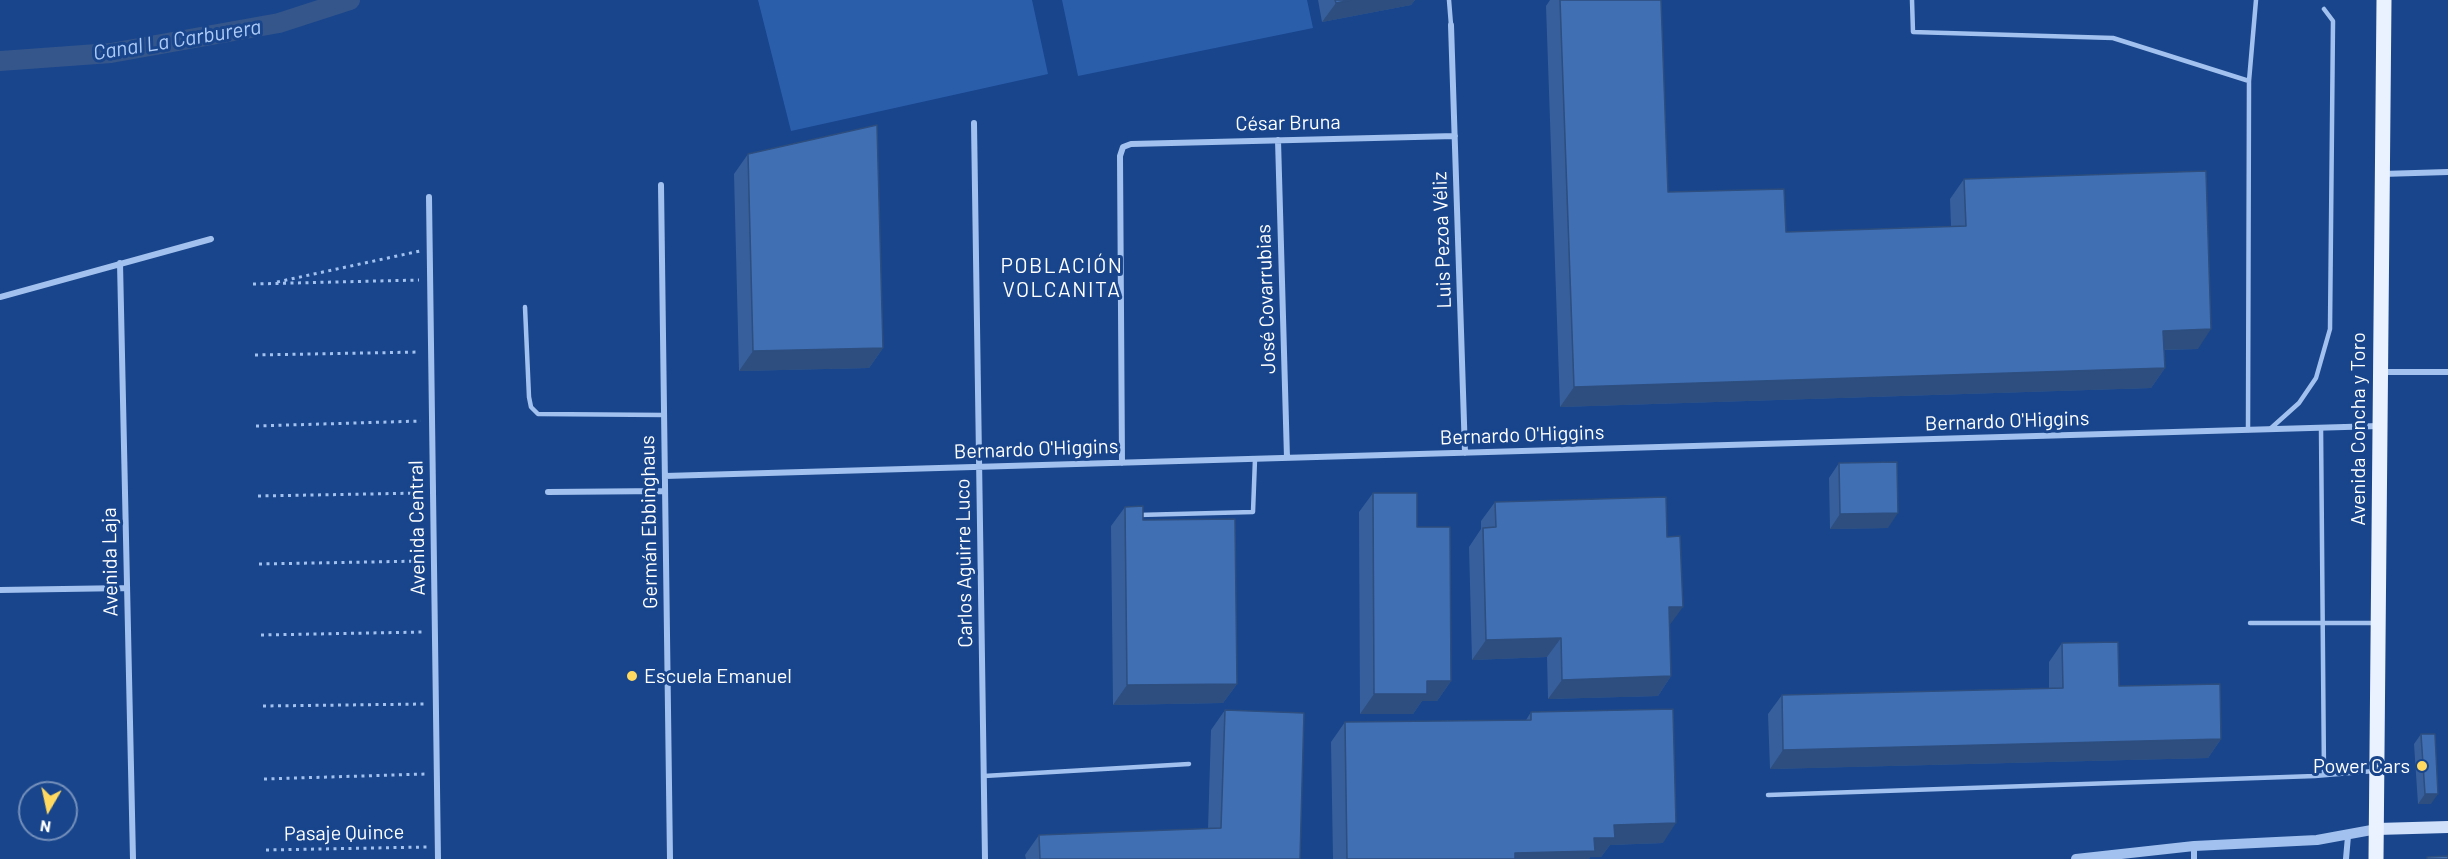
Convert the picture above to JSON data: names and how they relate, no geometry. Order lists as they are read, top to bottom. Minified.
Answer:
{"streets":{"main road":["Avenida Concha y Toro"],"street":["César Bruna","Luis Pezoa Véliz","José Covarrubias","Bernardo O'Higgins","Germán Ebbinghaus","Avenida Central","Avenida Laja","Carlos Aguirre Luco"],"path":["Pasaje Quince"]},"crossings":[["César Bruna","Luis Pezoa Véliz"],["César Bruna","José Covarrubias"],["César Bruna","Bernardo O'Higgins"],["Luis Pezoa Véliz","Bernardo O'Higgins"],["José Covarrubias","Bernardo O'Higgins"],["Bernardo O'Higgins","Avenida Concha y Toro"],["Bernardo O'Higgins","Germán Ebbinghaus"],["Bernardo O'Higgins","Carlos Aguirre Luco"]],"districts":["POBLACIÓN VOLCANITA"],"water":["Canal La Carburera"],"places":["Escuela Emanuel","Power Cars"],"north":"bottom"}
